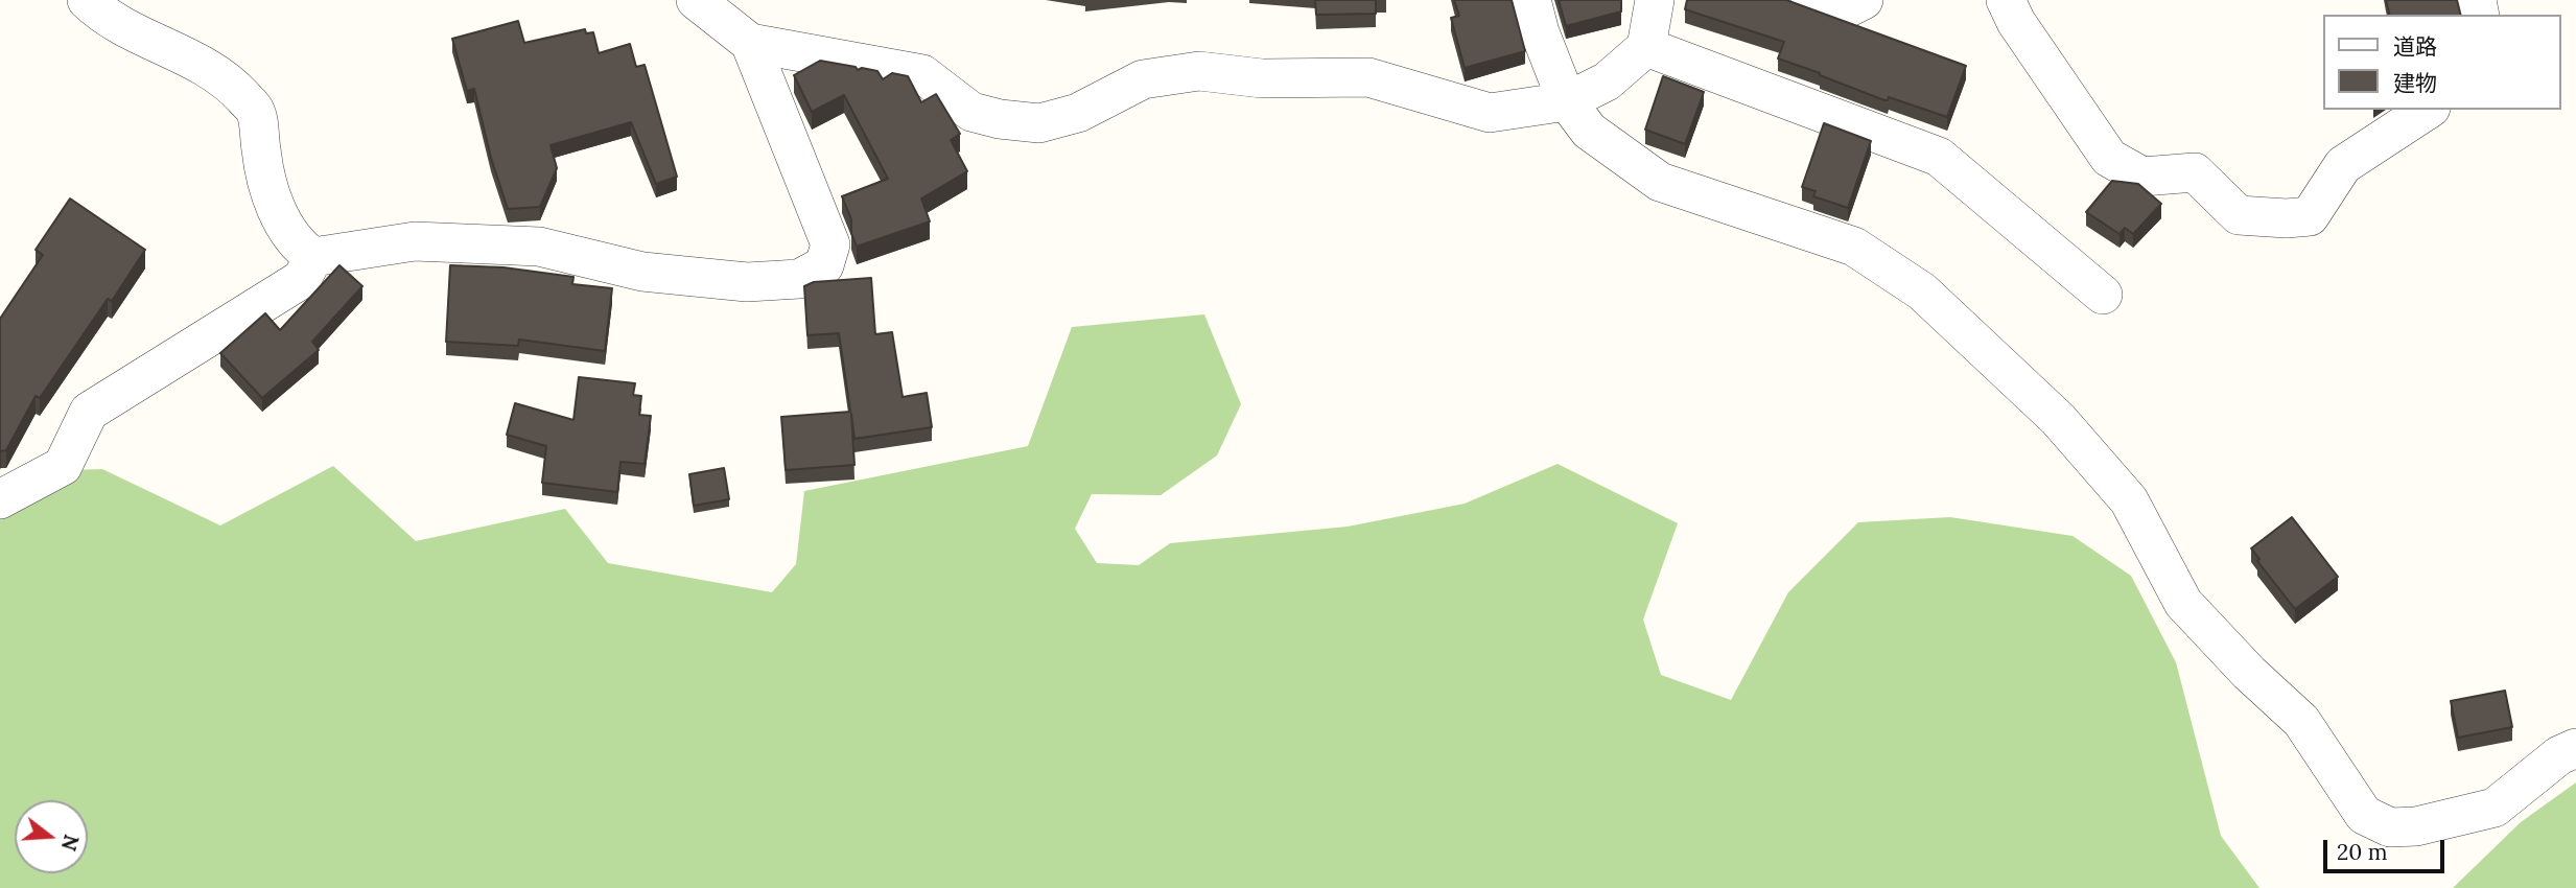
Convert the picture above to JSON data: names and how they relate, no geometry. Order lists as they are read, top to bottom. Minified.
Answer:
{"legend":["道路","建物"],"scale_bar":"20 m","north":"right"}
